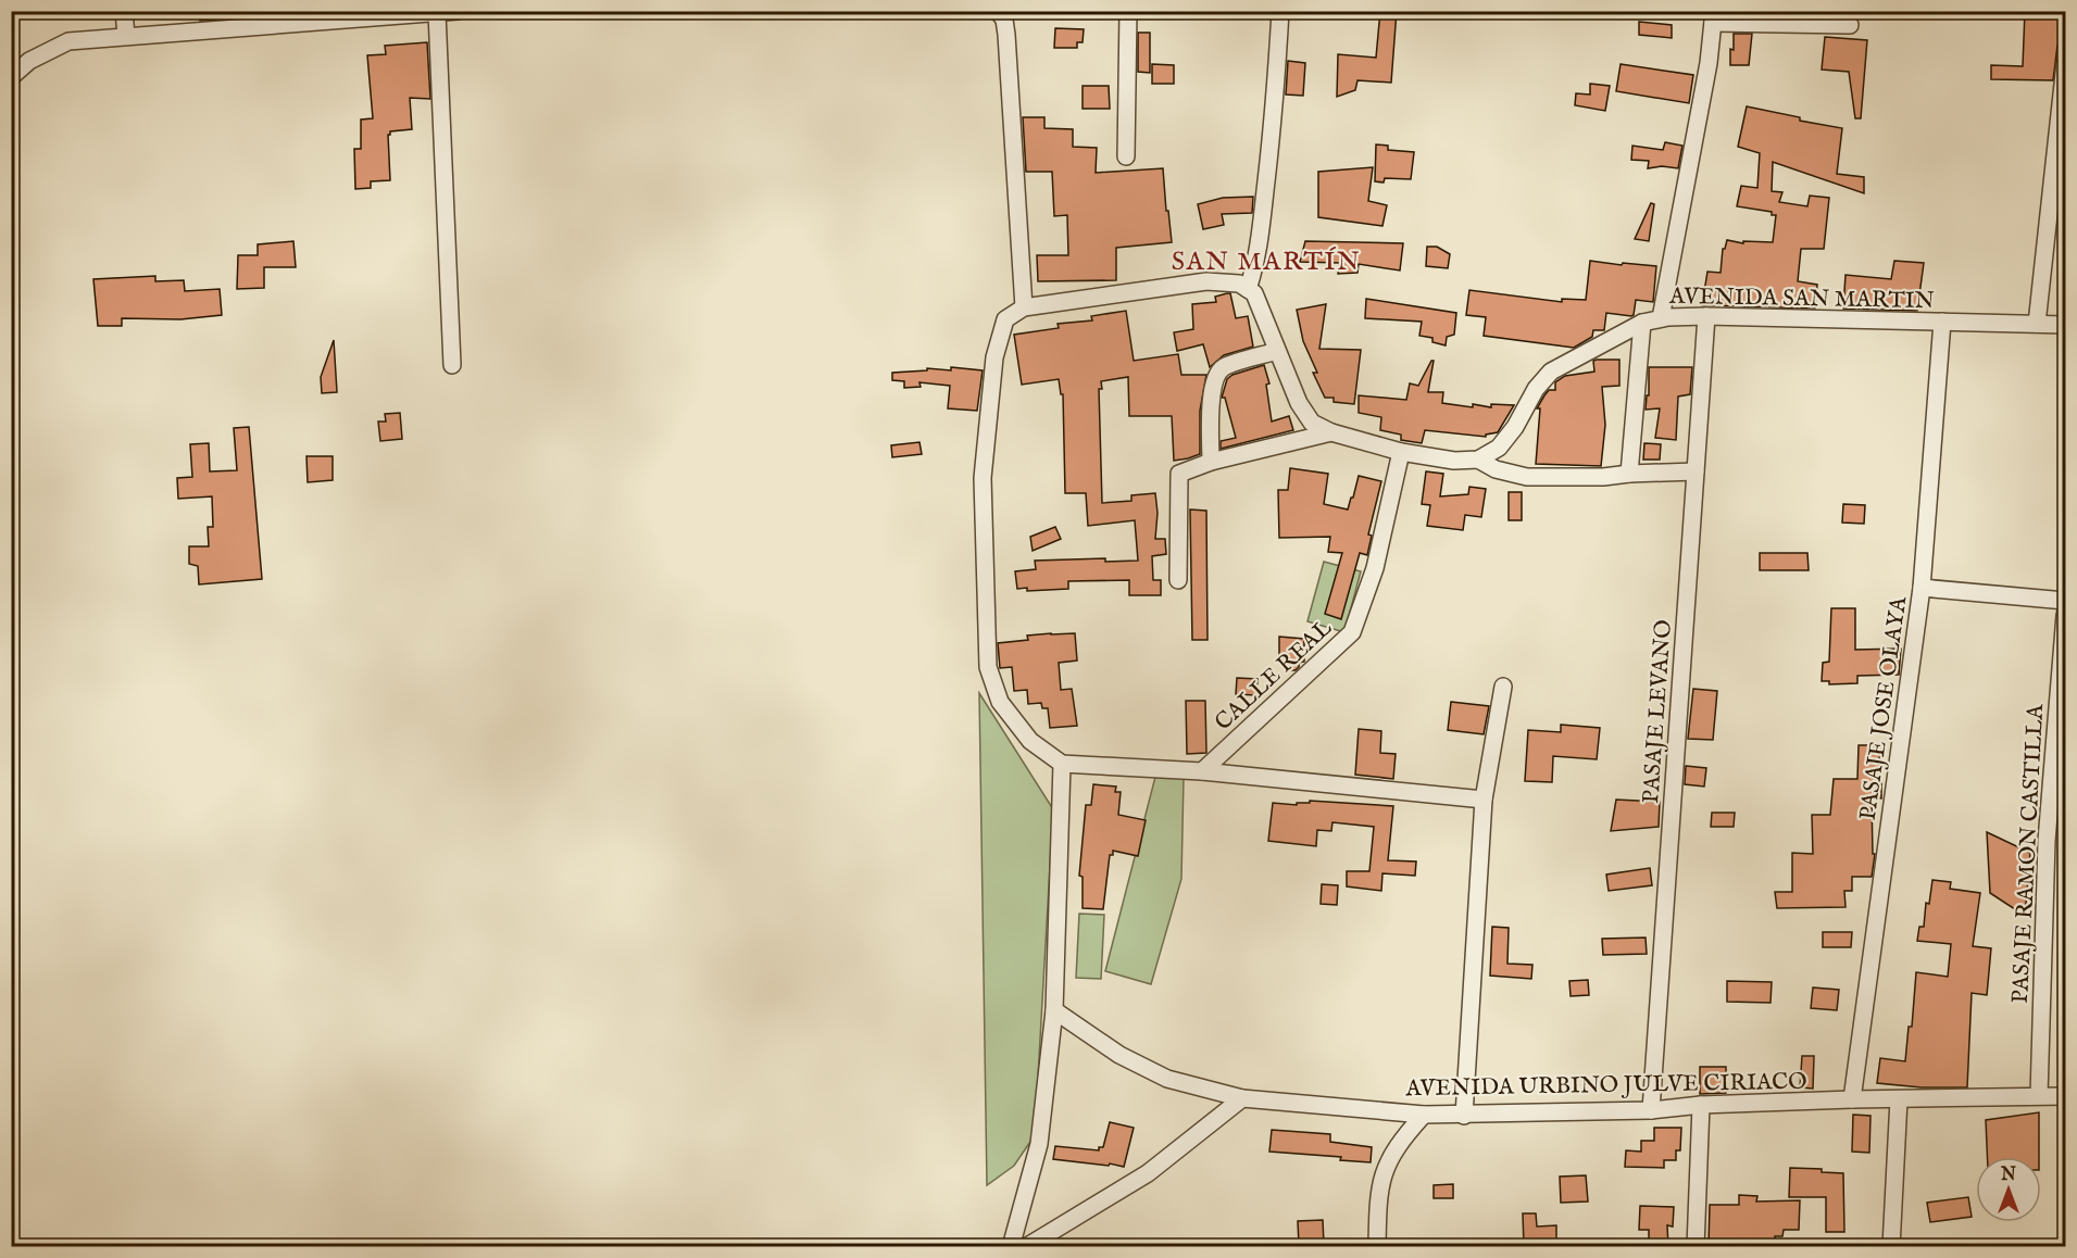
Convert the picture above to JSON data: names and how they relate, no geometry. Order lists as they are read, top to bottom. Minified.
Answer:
{"streets":{"street":["AVENIDA SAN MARTIN","CALLE REAL","PASAJE JOSE OLAYA","PASAJE LEVANO","PASAJE RAMON CASTILLA","AVENIDA URBINO JULVE CIRIACO"]},"crossings":[["AVENIDA SAN MARTIN","PASAJE JOSE OLAYA"],["AVENIDA SAN MARTIN","PASAJE LEVANO"],["PASAJE JOSE OLAYA","AVENIDA URBINO JULVE CIRIACO"],["PASAJE LEVANO","AVENIDA URBINO JULVE CIRIACO"],["PASAJE RAMON CASTILLA","AVENIDA URBINO JULVE CIRIACO"]],"districts":["SAN MARTÍN"],"north":"top"}
